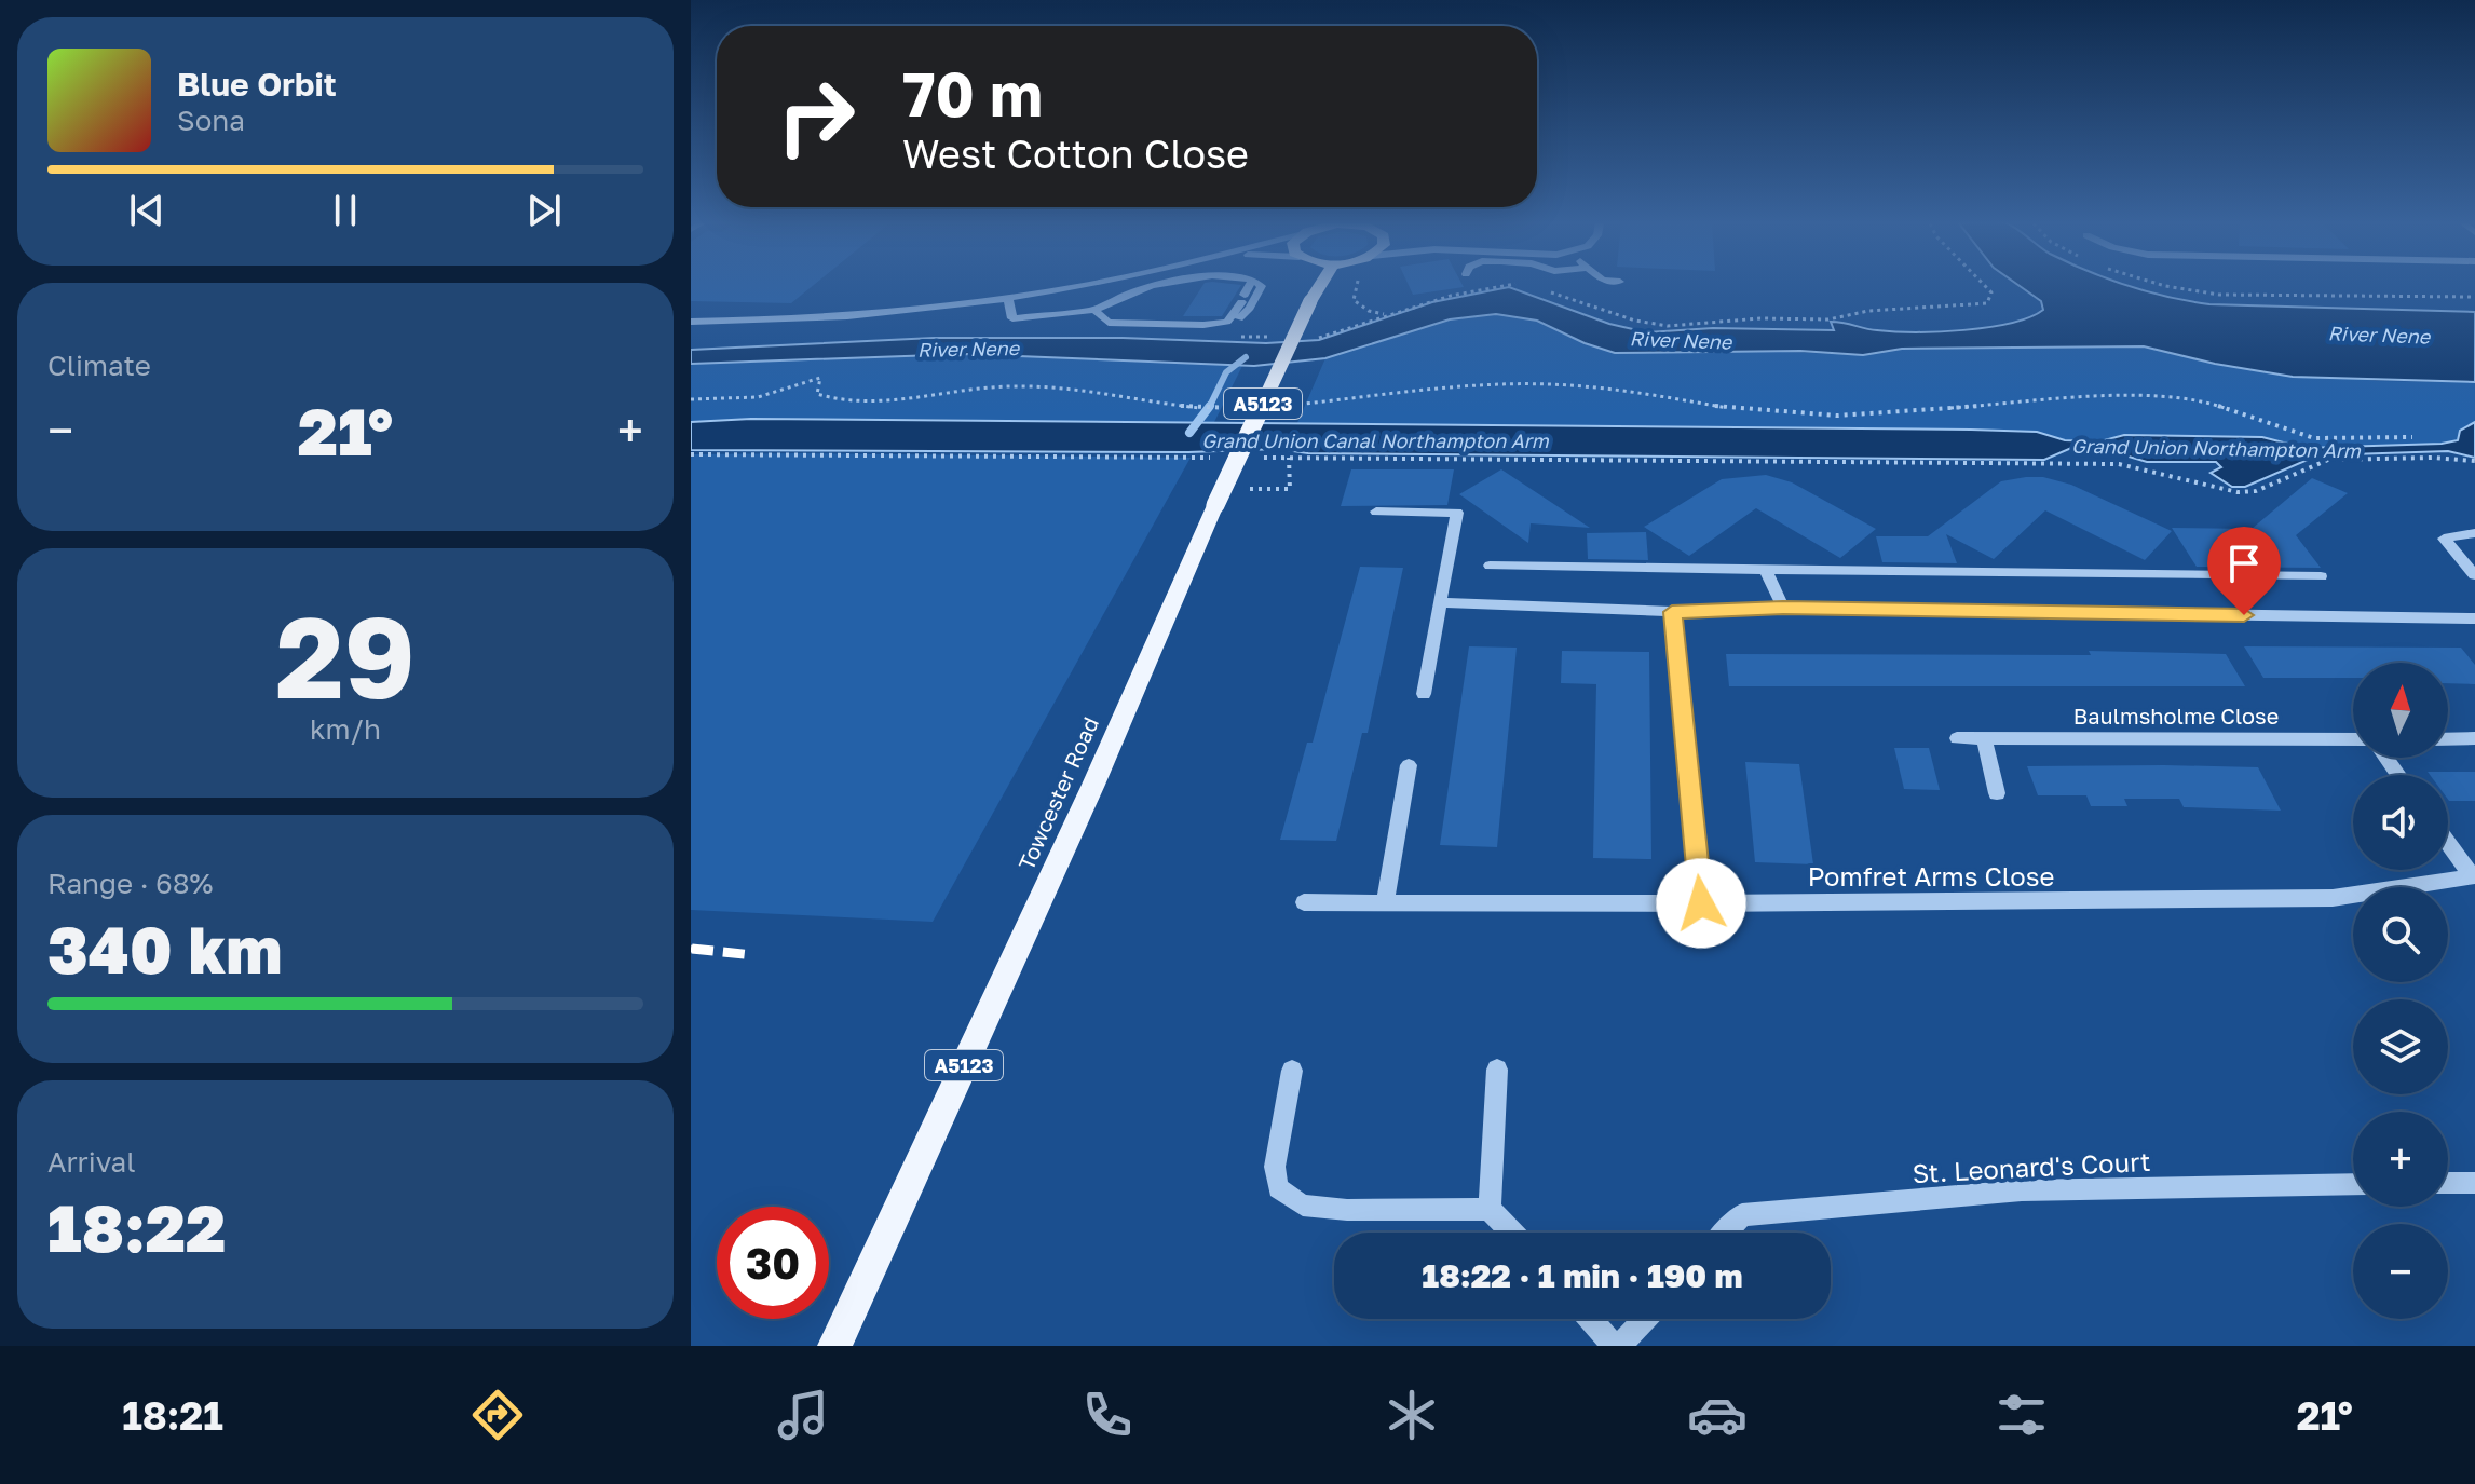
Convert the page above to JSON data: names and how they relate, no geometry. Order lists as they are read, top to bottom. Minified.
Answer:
{"streets":{"main road":["A5123","Towcester Road"],"street":["Baulmsholme Close","Pomfret Arms Close","St. Leonard's Court"]},"water":["River Nene","Grand Union Canal Northampton Arm","Grand Union Northampton Arm"],"north":"top","page":{"turn":["70 m","West Cotton Close"],"song":["Blue Orbit","Sona"],"tile":["Climate",["29","km/h"],["Range · 68%","340 km"],["Arrival","18:22"]],"heat":["−","21°","+"],"map_buttons":["+","−"],"limit":"30","trip":"18:22 · 1 min · 190 m","tabs":["18:21","21°"]}}
